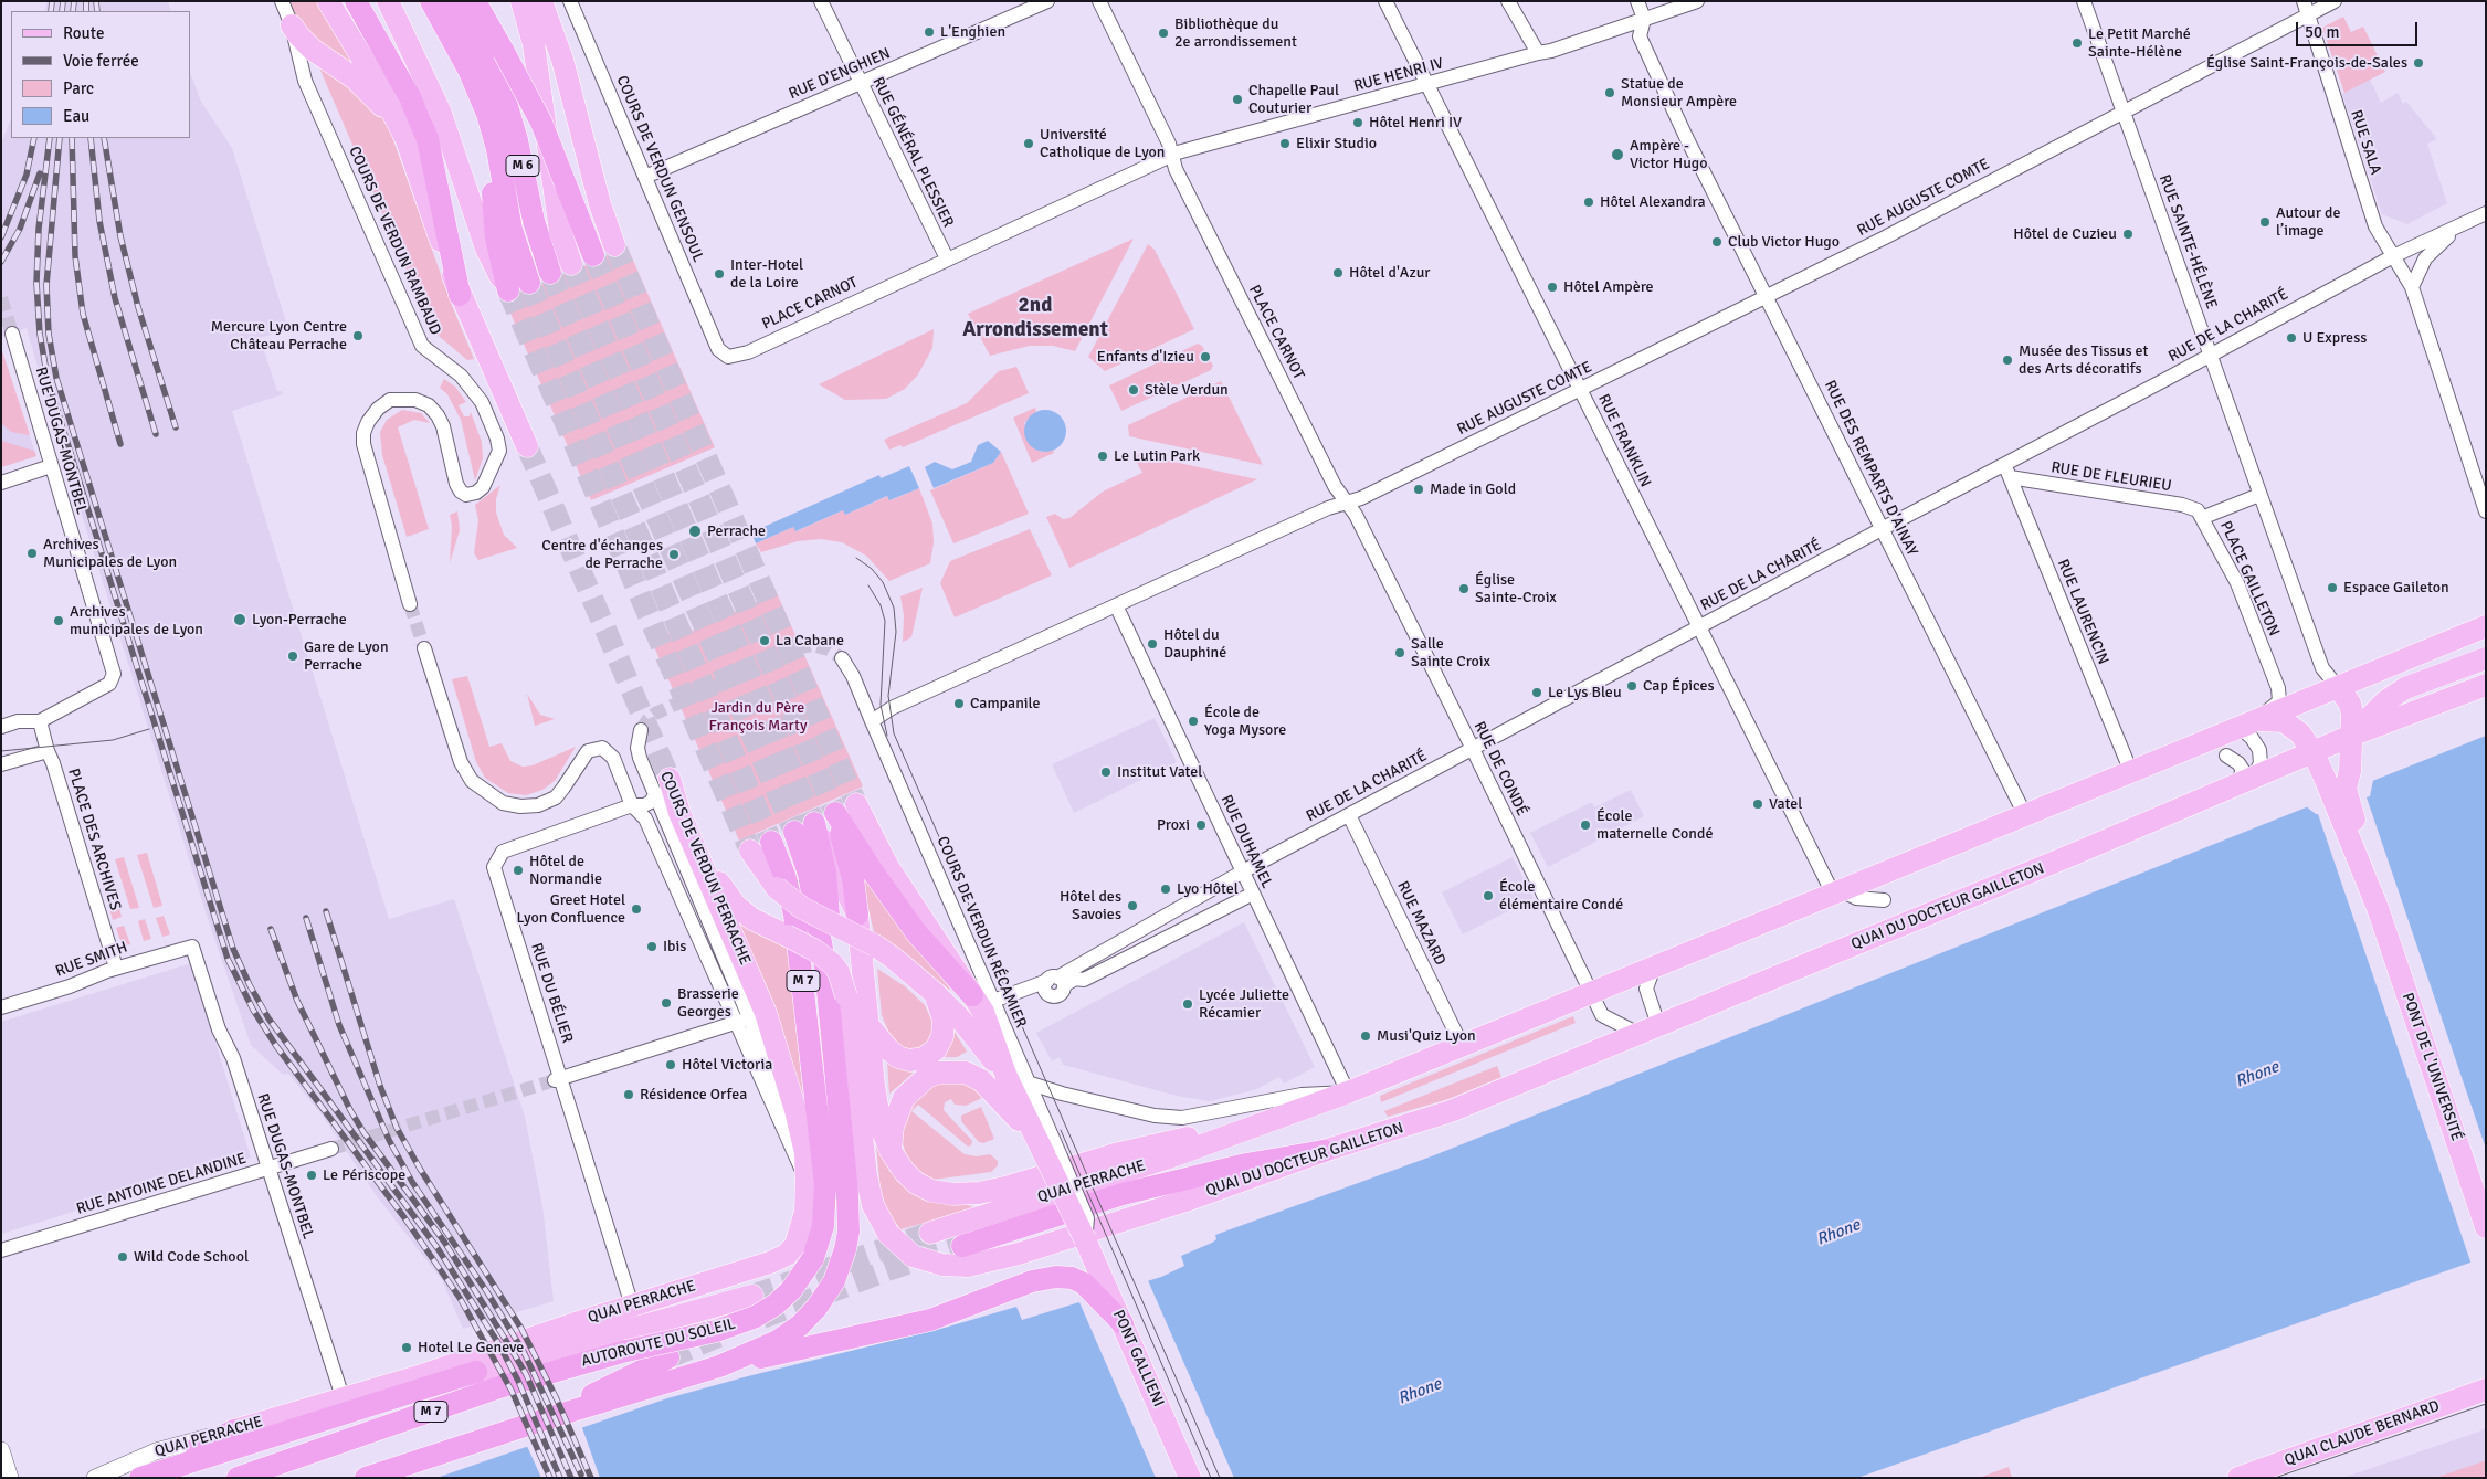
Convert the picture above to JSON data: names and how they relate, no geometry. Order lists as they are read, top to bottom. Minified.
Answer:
{"streets":{"highway":["M 6","M 7","AUTOROUTE DU SOLEIL"],"main road":["QUAI DU DOCTEUR GAILLETON","PONT DE L'UNIVERSITÉ","QUAI PERRACHE","PONT GALLIENI","QUAI CLAUDE BERNARD"],"street":["RUE D'ENGHIEN","RUE HENRI IV","RUE SALA","RUE GÉNÉRAL PLESSIER","COURS DE VERDUN GENSOUL","RUE AUGUSTE COMTE","COURS DE VERDUN RAMBAUD","RUE SAINTE-HÉLÈNE","PLACE CARNOT","RUE DE LA CHARITÉ","RUE DUGAS-MONTBEL","RUE FRANKLIN","RUE DES REMPARTS D'AINAY","RUE DE FLEURIEU","PLACE GAILLETON","RUE LAURENCIN","RUE DE CONDÉ","PLACE DES ARCHIVES","RUE DUHAMEL","COURS DE VERDUN PERRACHE","RUE MAZARD","COURS DE VERDUN RÉCAMIER","RUE SMITH","RUE DU BÉLIER","RUE ANTOINE DELANDINE"]},"crossings":[["RUE D'ENGHIEN","RUE GÉNÉRAL PLESSIER"],["RUE D'ENGHIEN","COURS DE VERDUN GENSOUL"],["RUE HENRI IV","PLACE CARNOT"],["RUE HENRI IV","RUE FRANKLIN"],["RUE HENRI IV","RUE DES REMPARTS D'AINAY"],["RUE SALA","RUE AUGUSTE COMTE"],["RUE SALA","RUE DE LA CHARITÉ"],["RUE GÉNÉRAL PLESSIER","PLACE CARNOT"],["COURS DE VERDUN GENSOUL","PLACE CARNOT"],["RUE AUGUSTE COMTE","RUE SAINTE-HÉLÈNE"],["RUE AUGUSTE COMTE","PLACE CARNOT"],["RUE AUGUSTE COMTE","RUE FRANKLIN"],["RUE AUGUSTE COMTE","RUE DES REMPARTS D'AINAY"],["RUE AUGUSTE COMTE","RUE DE CONDÉ"],["RUE SAINTE-HÉLÈNE","RUE DE LA CHARITÉ"],["RUE SAINTE-HÉLÈNE","PLACE GAILLETON"],["PLACE CARNOT","RUE DE CONDÉ"],["RUE DE LA CHARITÉ","RUE FRANKLIN"],["RUE DE LA CHARITÉ","RUE DES REMPARTS D'AINAY"],["RUE DE LA CHARITÉ","RUE DE FLEURIEU"],["RUE DE LA CHARITÉ","RUE LAURENCIN"],["RUE DE LA CHARITÉ","RUE DE CONDÉ"],["RUE DE LA CHARITÉ","RUE DUHAMEL"],["RUE DE LA CHARITÉ","RUE MAZARD"],["RUE DE LA CHARITÉ","COURS DE VERDUN RÉCAMIER"],["RUE DUGAS-MONTBEL","PLACE DES ARCHIVES"],["RUE DUGAS-MONTBEL","RUE SMITH"],["RUE DUGAS-MONTBEL","QUAI PERRACHE"],["RUE DUGAS-MONTBEL","RUE ANTOINE DELANDINE"],["RUE FRANKLIN","QUAI DU DOCTEUR GAILLETON"],["RUE DE FLEURIEU","PLACE GAILLETON"],["RUE DE FLEURIEU","RUE LAURENCIN"],["RUE DE CONDÉ","QUAI DU DOCTEUR GAILLETON"],["PLACE DES ARCHIVES","RUE SMITH"],["COURS DE VERDUN PERRACHE","QUAI DU DOCTEUR GAILLETON"],["COURS DE VERDUN PERRACHE","RUE DU BÉLIER"],["COURS DE VERDUN PERRACHE","QUAI PERRACHE"],["QUAI DU DOCTEUR GAILLETON","RUE DU BÉLIER"],["QUAI DU DOCTEUR GAILLETON","PONT DE L'UNIVERSITÉ"],["QUAI DU DOCTEUR GAILLETON","QUAI PERRACHE"],["RUE DU BÉLIER","QUAI PERRACHE"]],"districts":["2nd Arrondissement"],"water":["Rhone"],"parks":["Jardin du Père François Marty"],"places":["L'Enghien","Bibliothèque du 2e arrondissement","Le Petit Marché Sainte-Hélène","Église Saint-François-de-Sales","Statue de Monsieur Ampère","Chapelle Paul Couturier","Hôtel Henri IV","Université Catholique de Lyon","Elixir Studio","Ampère - Victor Hugo","Hôtel Alexandra","Autour de l’image","Hôtel de Cuzieu","Club Victor Hugo","Hôtel d'Azur","Inter-Hotel de la Loire","Hôtel Ampère","Mercure Lyon Centre Château Perrache","U Express","Enfants d'Izieu","Musée des Tissus et des Arts décoratifs","Stèle Verdun","Le Lutin Park","Made in Gold","Perrache","Archives Municipales de Lyon","Centre d'échanges de Perrache","Espace Gaileton","Église Sainte-Croix","Lyon-Perrache","Archives municipales de Lyon","La Cabane","Hôtel du Dauphiné","Salle Sainte Croix","Gare de Lyon Perrache","Cap Épices","Le Lys Bleu","Campanile","École de Yoga Mysore","Institut Vatel","Vatel","Proxi","École maternelle Condé","Hôtel de Normandie","Lyo Hôtel","École élémentaire Condé","Hôtel des Savoies","Greet Hotel Lyon Confluence","Ibis","Brasserie Georges","Lycée Juliette Récamier","Musi'Quiz Lyon","Hôtel Victoria","Résidence Orfea","Le Périscope","Wild Code School","Hotel Le Geneve"],"legend":["Route","Voie ferrée","Parc","Eau"],"scale_bar":"50 m"}
